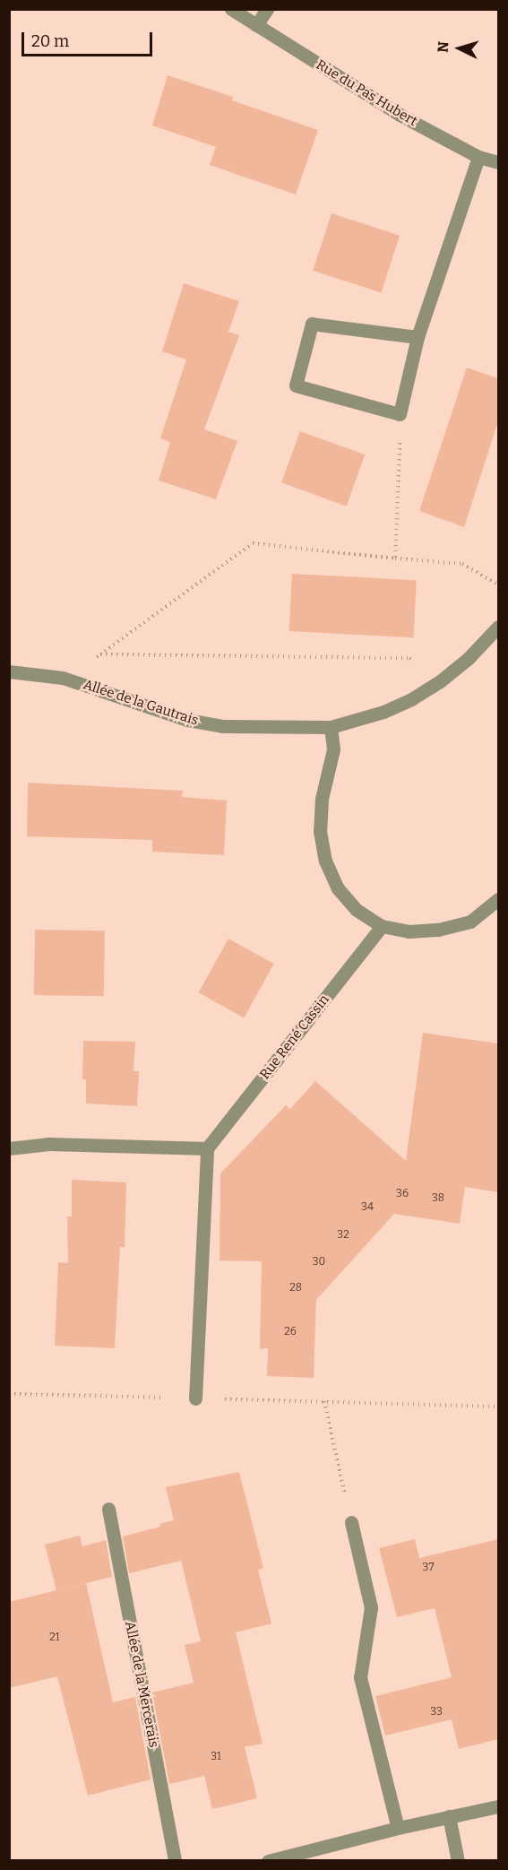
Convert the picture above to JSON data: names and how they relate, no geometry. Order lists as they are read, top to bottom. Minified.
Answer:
{"streets":{"street":["Rue du Pas Hubert","Allée de la Gautrais","Rue René Cassin","Allée de la Mercerais"]},"house_numbers":["36","38","34","32","30","28","26","37","21","33","31"],"scale_bar":"20 m","north":"left"}
